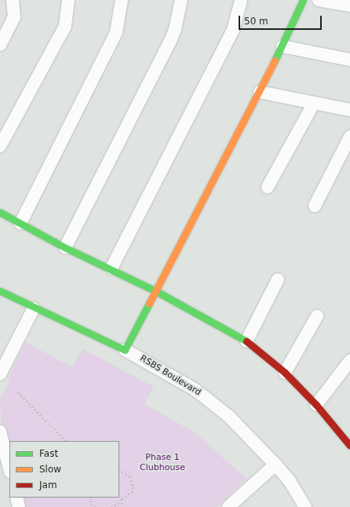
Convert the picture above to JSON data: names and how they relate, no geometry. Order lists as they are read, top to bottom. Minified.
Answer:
{"streets":{"street":["RSBS Boulevard"]},"parks":["Phase 1 Clubhouse"],"legend":["Fast","Slow","Jam"],"scale_bar":"50 m"}
